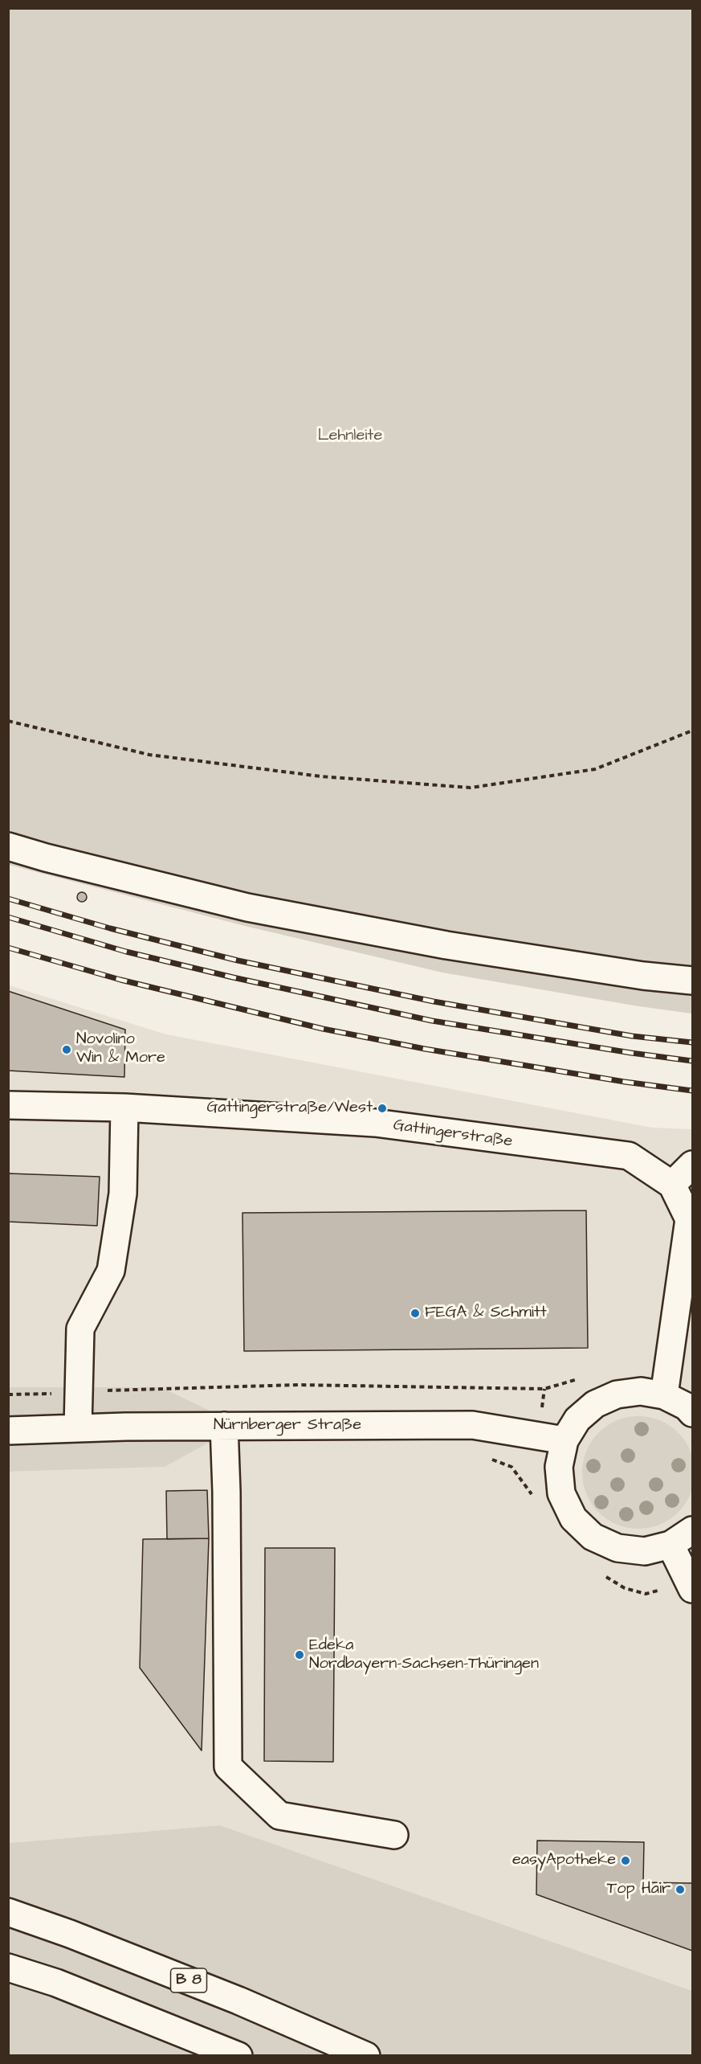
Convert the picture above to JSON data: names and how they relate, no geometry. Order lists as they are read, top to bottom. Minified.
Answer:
{"streets":{"main road":["Gattingerstraße","Nürnberger Straße","B 8"]},"parks":["Lehnleite"],"places":["Novolino Win & More","Gattingerstraße/West","FEGA & Schmitt","Edeka Nordbayern-Sachsen-Thüringen","easyApotheke","Top Hair"]}
